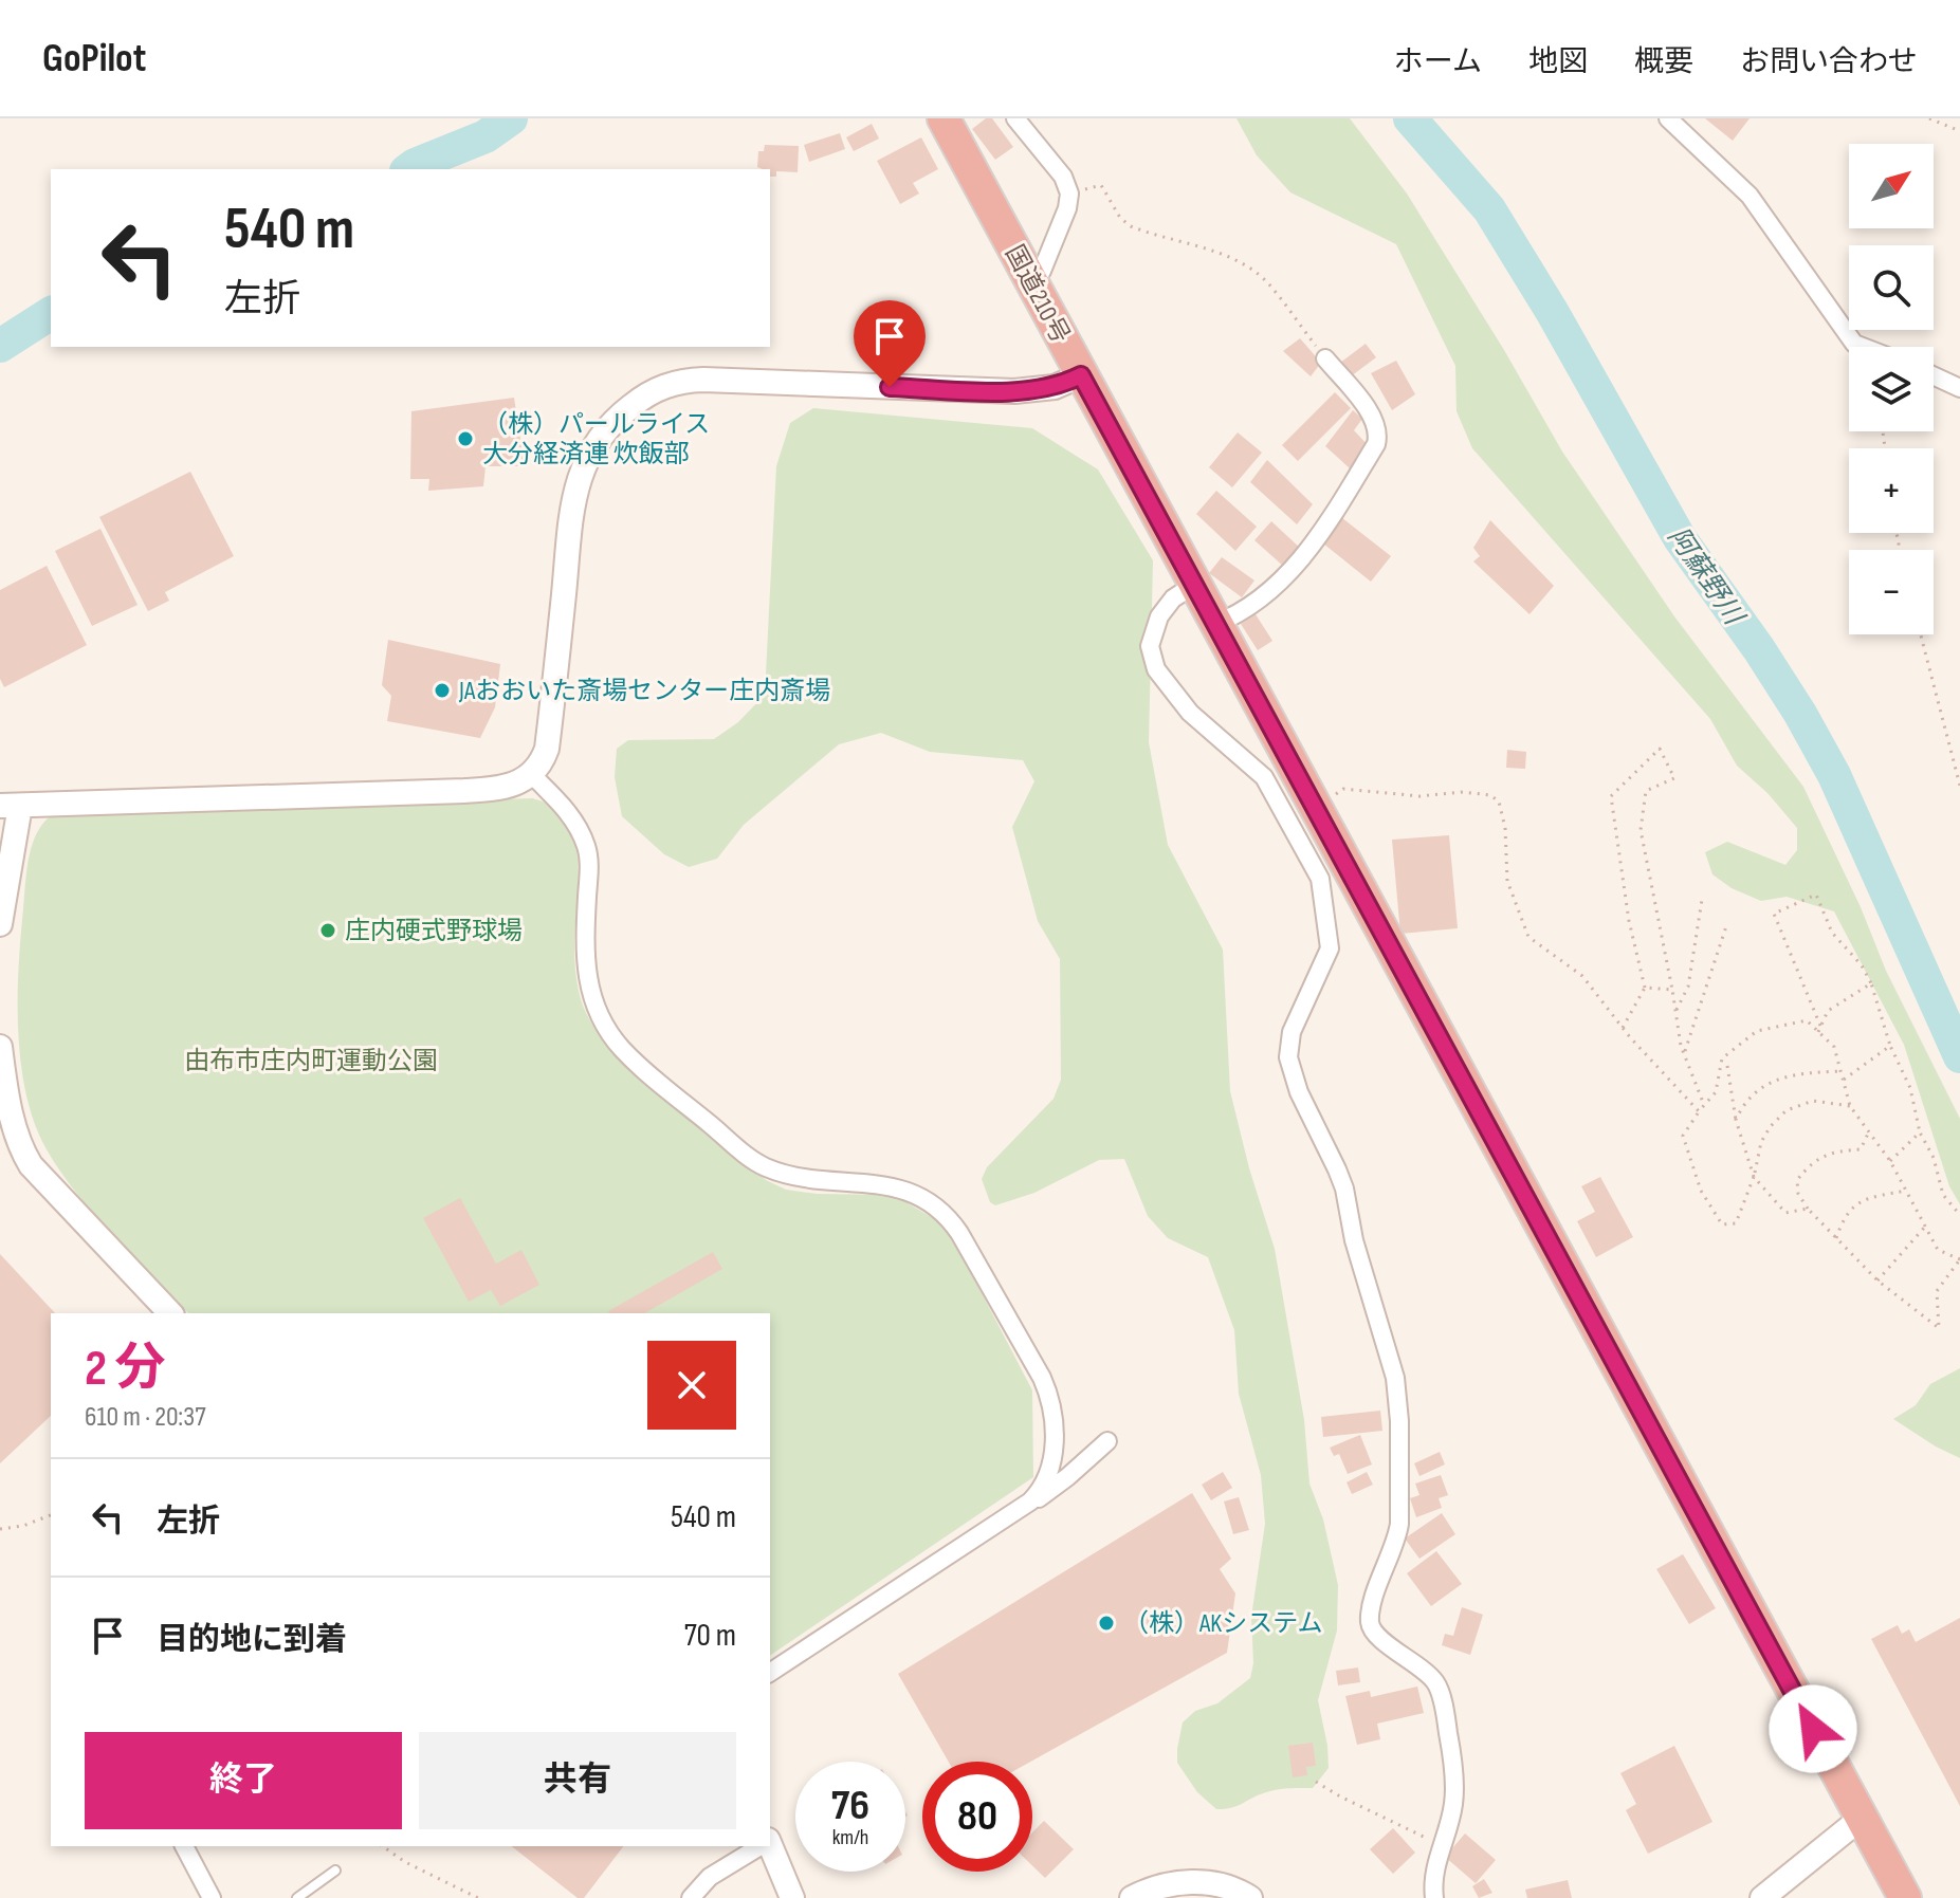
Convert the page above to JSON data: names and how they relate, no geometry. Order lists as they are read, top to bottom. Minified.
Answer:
{"streets":{"highway":["国道210号"]},"water":["阿蘇野川"],"parks":["由布市庄内町運動公園"],"places":["（株）パールライス 大分経済連 炊飯部","JAおおいた斎場センター庄内斎場","庄内硬式野球場","（株）AKシステム"],"north":"top right","page":{"header":"GoPilot","nav":["ホーム","地図","概要","お問い合わせ"],"map_buttons":["+","−"],"turn":["540 m","左折"],"heading":["2 分","610 m · 20:37"],"list":[{"name":"左折","value":"540 m"},{"name":"目的地に到着","value":"70 m"}],"buttons":["終了","共有"],"speed":"76 km/h","limit":"80"}}
